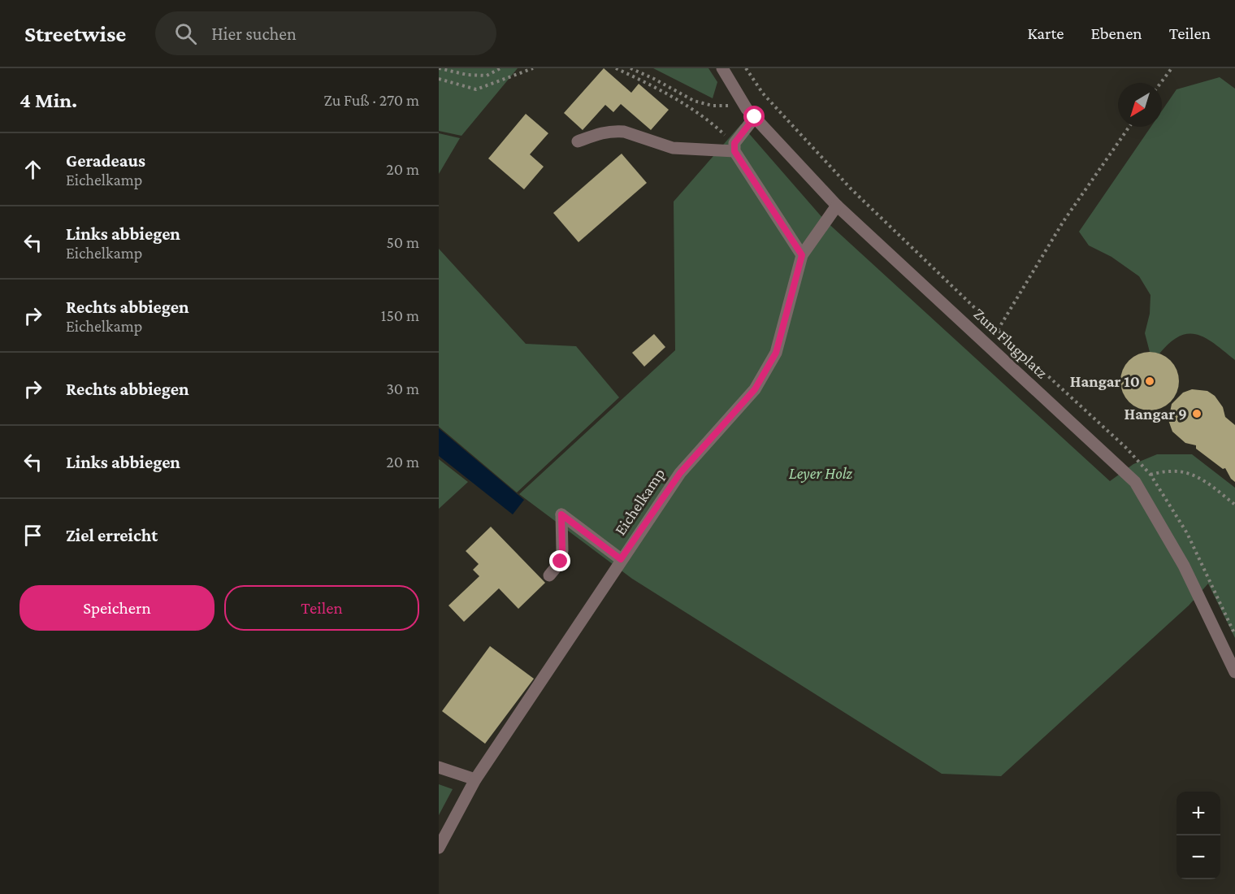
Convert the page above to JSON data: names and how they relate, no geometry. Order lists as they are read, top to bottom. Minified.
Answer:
{"streets":{"street":["Zum Flugplatz","Eichelkamp"]},"crossings":[["Zum Flugplatz","Eichelkamp"]],"parks":["Leyer Holz"],"places":["Hangar 10","Hangar 9"],"north":"bottom left","page":{"header":"Streetwise","search":"Hier suchen","nav":["Karte","Ebenen","Teilen"],"heading":["4 Min.","Zu Fuß · 270 m"],"list":[["Geradeaus","Eichelkamp","20 m"],["Links abbiegen","Eichelkamp","50 m"],["Rechts abbiegen","Eichelkamp","150 m"],["Rechts abbiegen","30 m"],["Links abbiegen","20 m"],"Ziel erreicht"],"buttons":["Speichern","Teilen"],"map_buttons":["+","−"]}}
